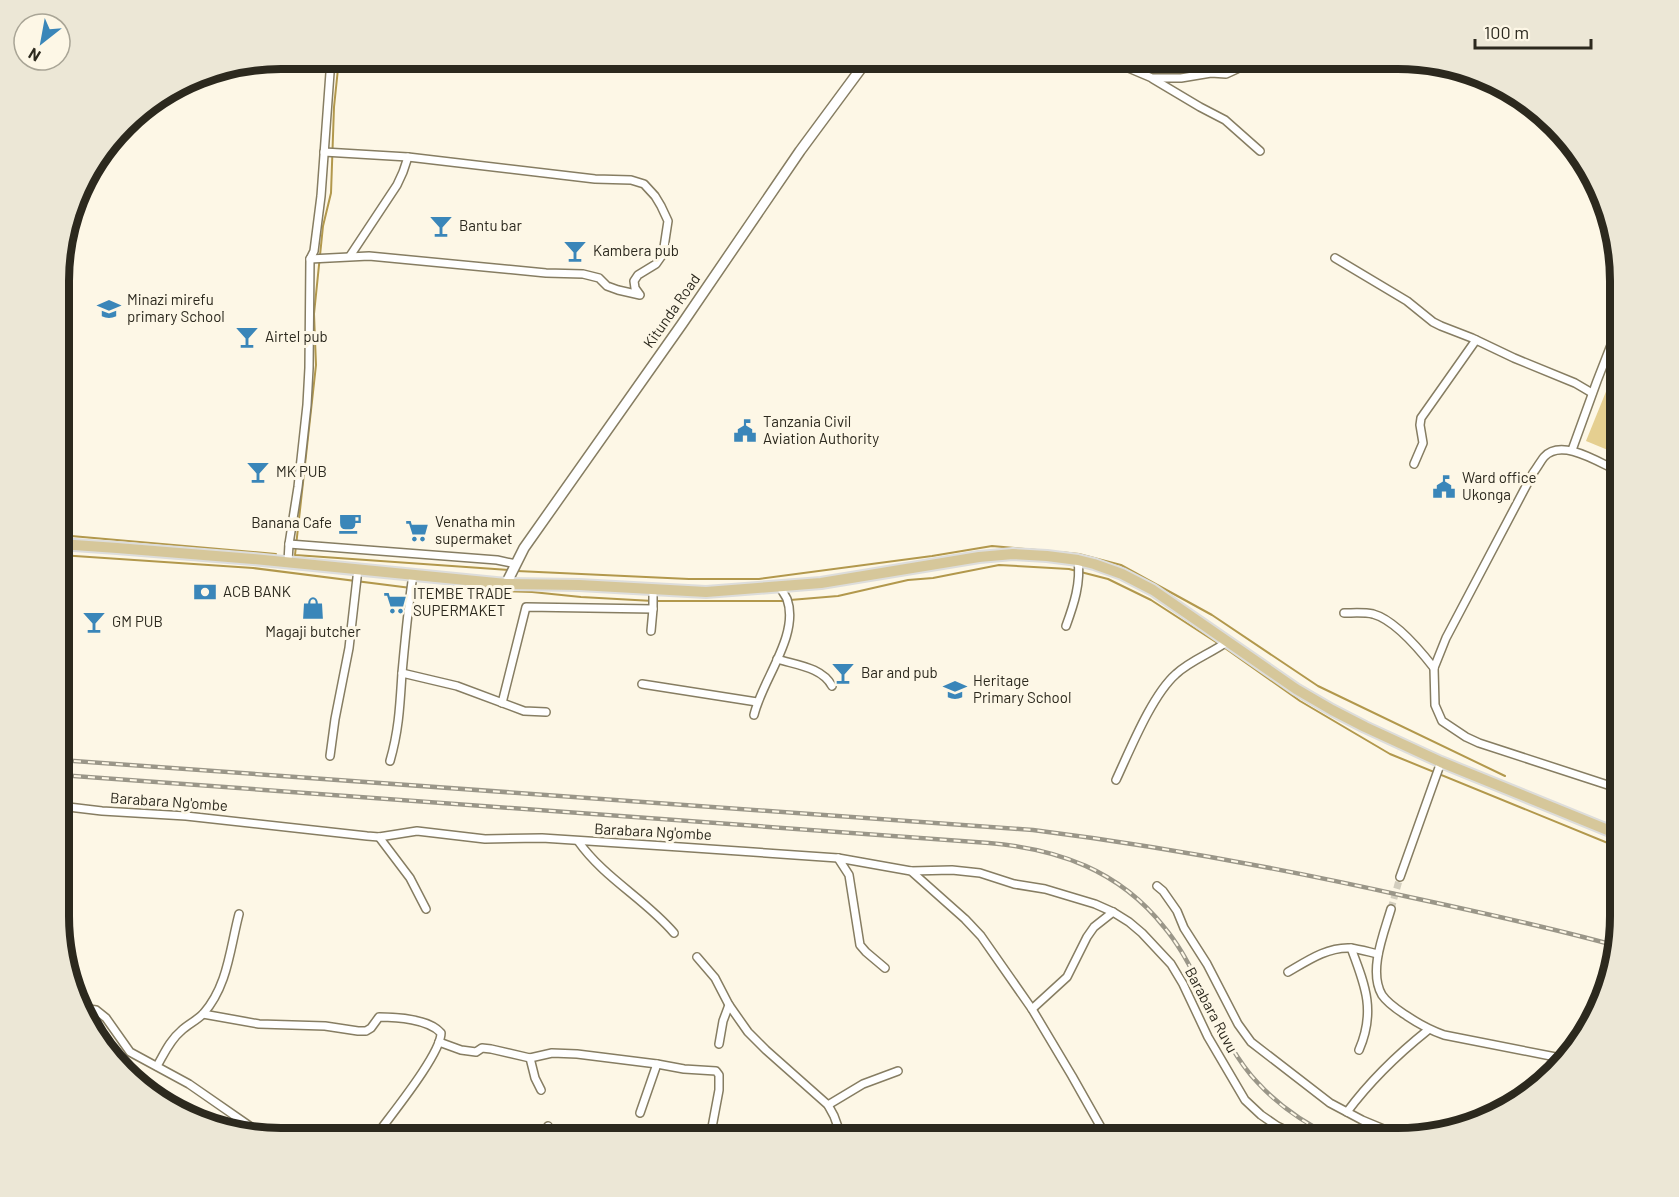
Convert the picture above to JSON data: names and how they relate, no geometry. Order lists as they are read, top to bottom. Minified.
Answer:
{"streets":{"street":["Kitunda Road","Barabara Ng'ombe","Barabara Ruvu"]},"crossings":[["Barabara Ng'ombe","Barabara Ruvu"]],"places":{"bar":["Bantu bar","Kambera pub","Airtel pub","MK PUB","GM PUB","Bar and pub"],"school or university":["Minazi mirefu primary School","Heritage Primary School"],"public building":["Tanzania Civil Aviation Authority","Ward office Ukonga"],"cafe":["Banana Cafe"],"supermarket":["Venatha min supermaket","ITEMBE TRADE SUPERMAKET"],"bank":["ACB BANK"],"shop":["Magaji butcher"]},"scale_bar":"100 m","north":"bottom left"}
